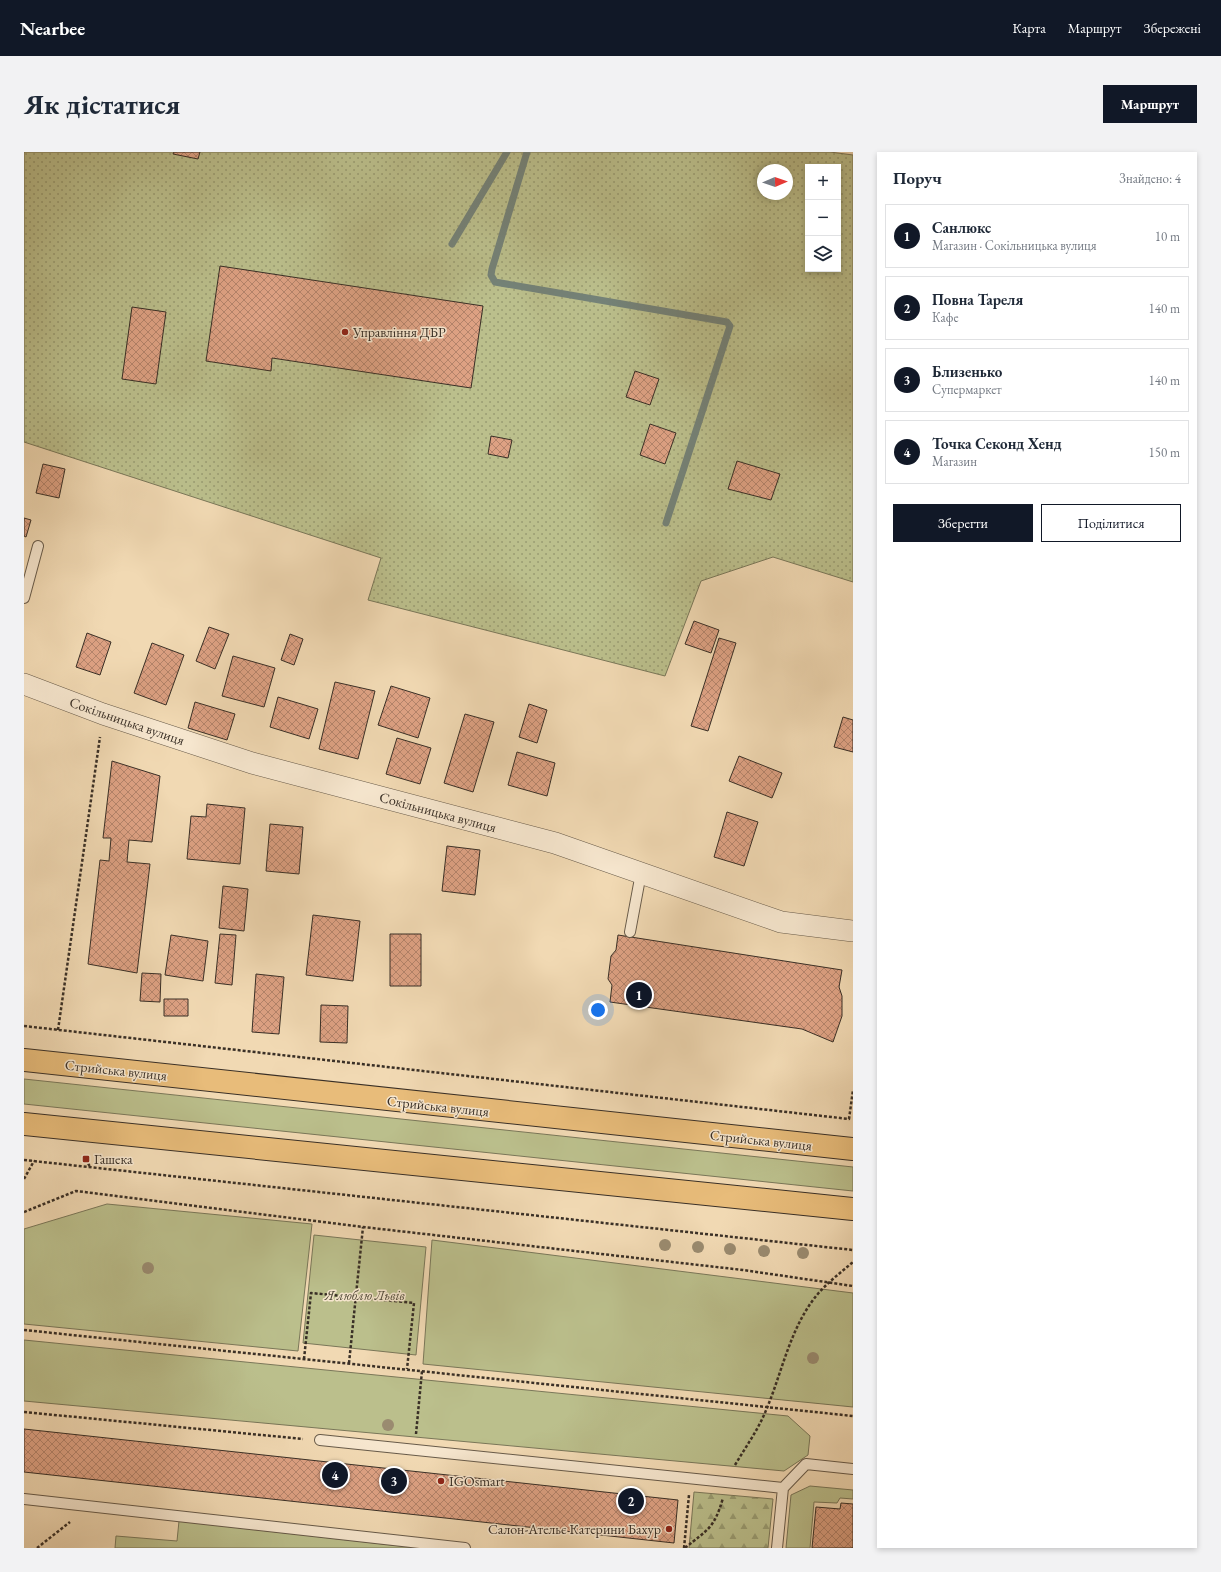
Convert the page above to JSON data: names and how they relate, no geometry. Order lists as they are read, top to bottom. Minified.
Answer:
{"streets":{"main road":["Стрийська вулиця"],"street":["Сокільницька вулиця"]},"parks":["Я люблю Львів"],"places":{"other":["Управління ДБР","IGOsmart","Салон-Ательє Катерини Бахур"],"transit":["Гашека"]},"north":"right","page":{"header":"Nearbee","nav":["Карта","Маршрут","Збережені"],"buttons":["Маршрут",["Зберегти","Поділитися"]],"title":"Як дістатися","heading":["Поруч","Знайдено: 4"],"map_buttons":["+","−"],"list":[{"mark":"1","name":"Санлюкс","note":"Магазин · Сокільницька вулиця","value":"10 m"},{"mark":"2","name":"Повна Тареля","note":"Кафе","value":"140 m"},{"mark":"3","name":"Близенько","note":"Супермаркет","value":"140 m"},{"mark":"4","name":"Точка Секонд Хенд","note":"Магазин","value":"150 m"}],"pins":["1","4","3","2"]}}
